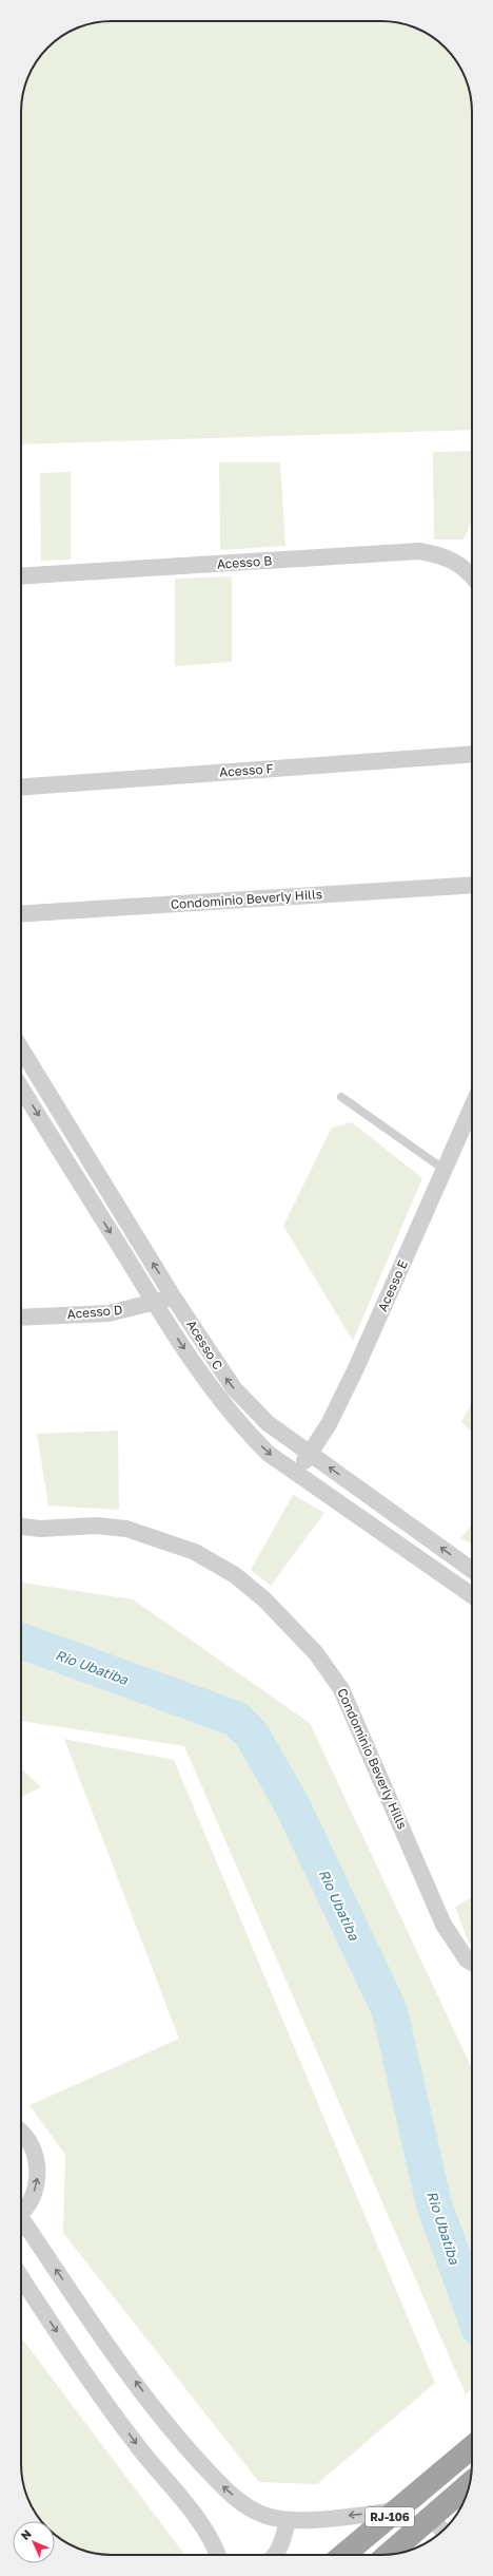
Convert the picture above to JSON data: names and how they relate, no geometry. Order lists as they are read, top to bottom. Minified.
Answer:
{"streets":{"highway":["RJ-106"],"street":["Acesso B","Acesso F","Condominio Beverly Hills","Acesso E","Acesso D","Acesso C"]},"crossings":[["Acesso E","Acesso C"],["Acesso D","Acesso C"]],"water":["Rio Ubatiba"],"north":"top left"}
